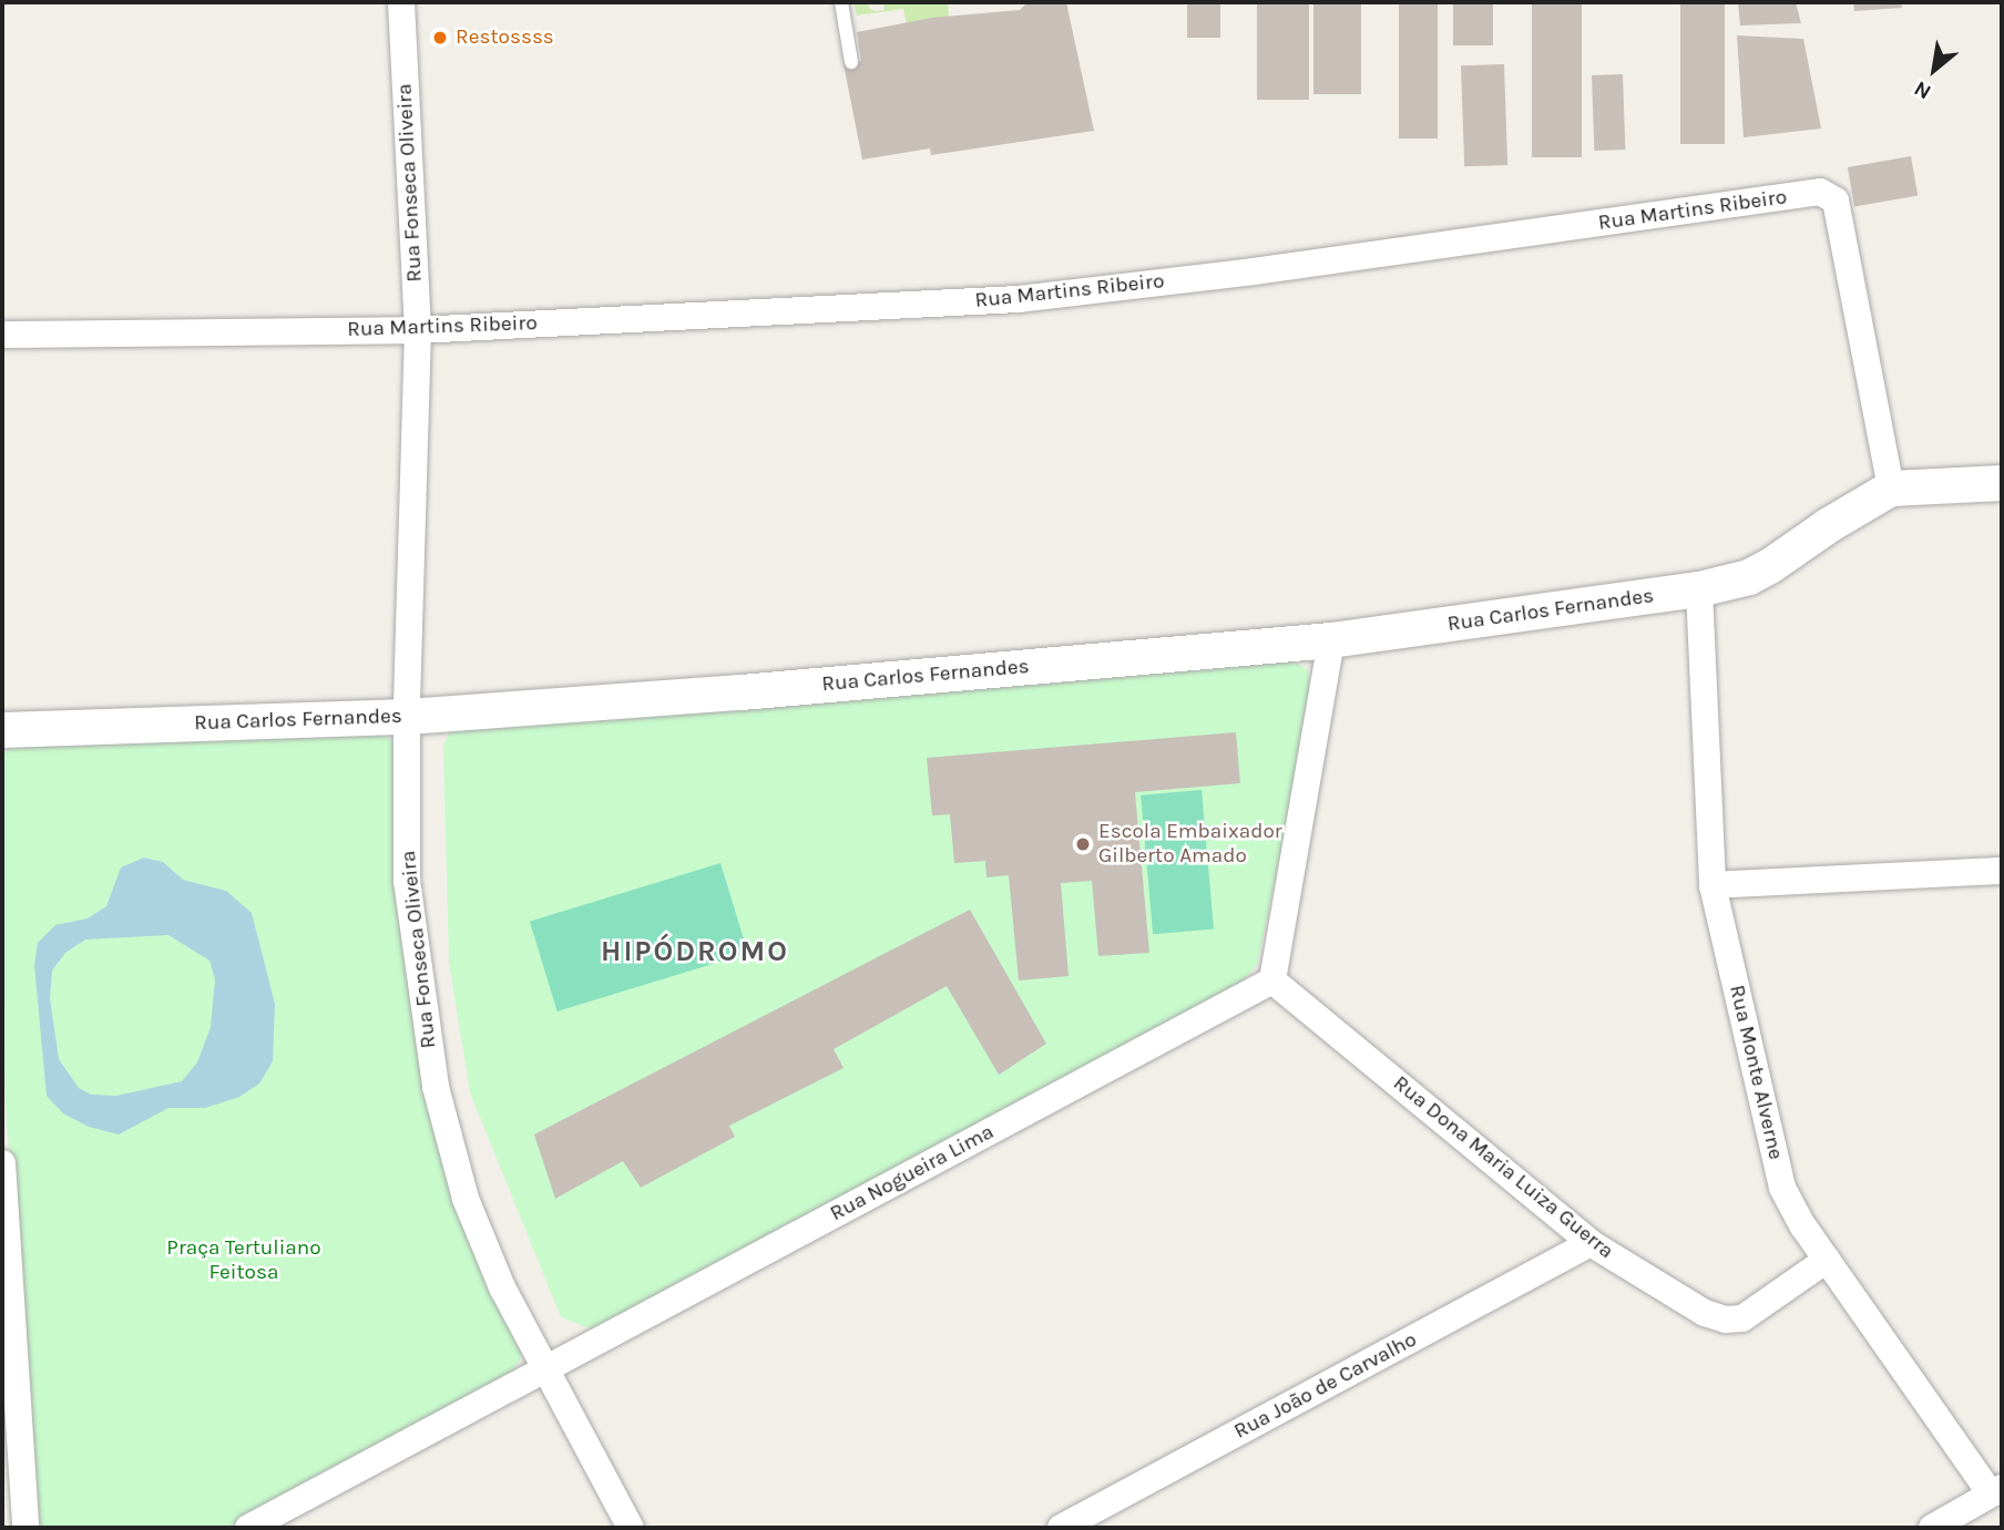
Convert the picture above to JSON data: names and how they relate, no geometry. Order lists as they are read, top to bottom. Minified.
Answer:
{"streets":{"street":["Rua Fonseca Oliveira","Rua Martins Ribeiro","Rua Carlos Fernandes","Rua Monte Alverne","Rua Dona Maria Luiza Guerra","Rua Nogueira Lima","Rua João de Carvalho"]},"crossings":[["Rua Fonseca Oliveira","Rua Martins Ribeiro"],["Rua Fonseca Oliveira","Rua Carlos Fernandes"],["Rua Fonseca Oliveira","Rua Nogueira Lima"],["Rua Martins Ribeiro","Rua Carlos Fernandes"],["Rua Carlos Fernandes","Rua Monte Alverne"],["Rua Monte Alverne","Rua Dona Maria Luiza Guerra"],["Rua Dona Maria Luiza Guerra","Rua Nogueira Lima"],["Rua Dona Maria Luiza Guerra","Rua João de Carvalho"]],"districts":["HIPÓDROMO"],"parks":["Praça Tertuliano Feitosa"],"places":["Restossss","Escola Embaixador Gilberto Amado"],"north":"bottom left"}
